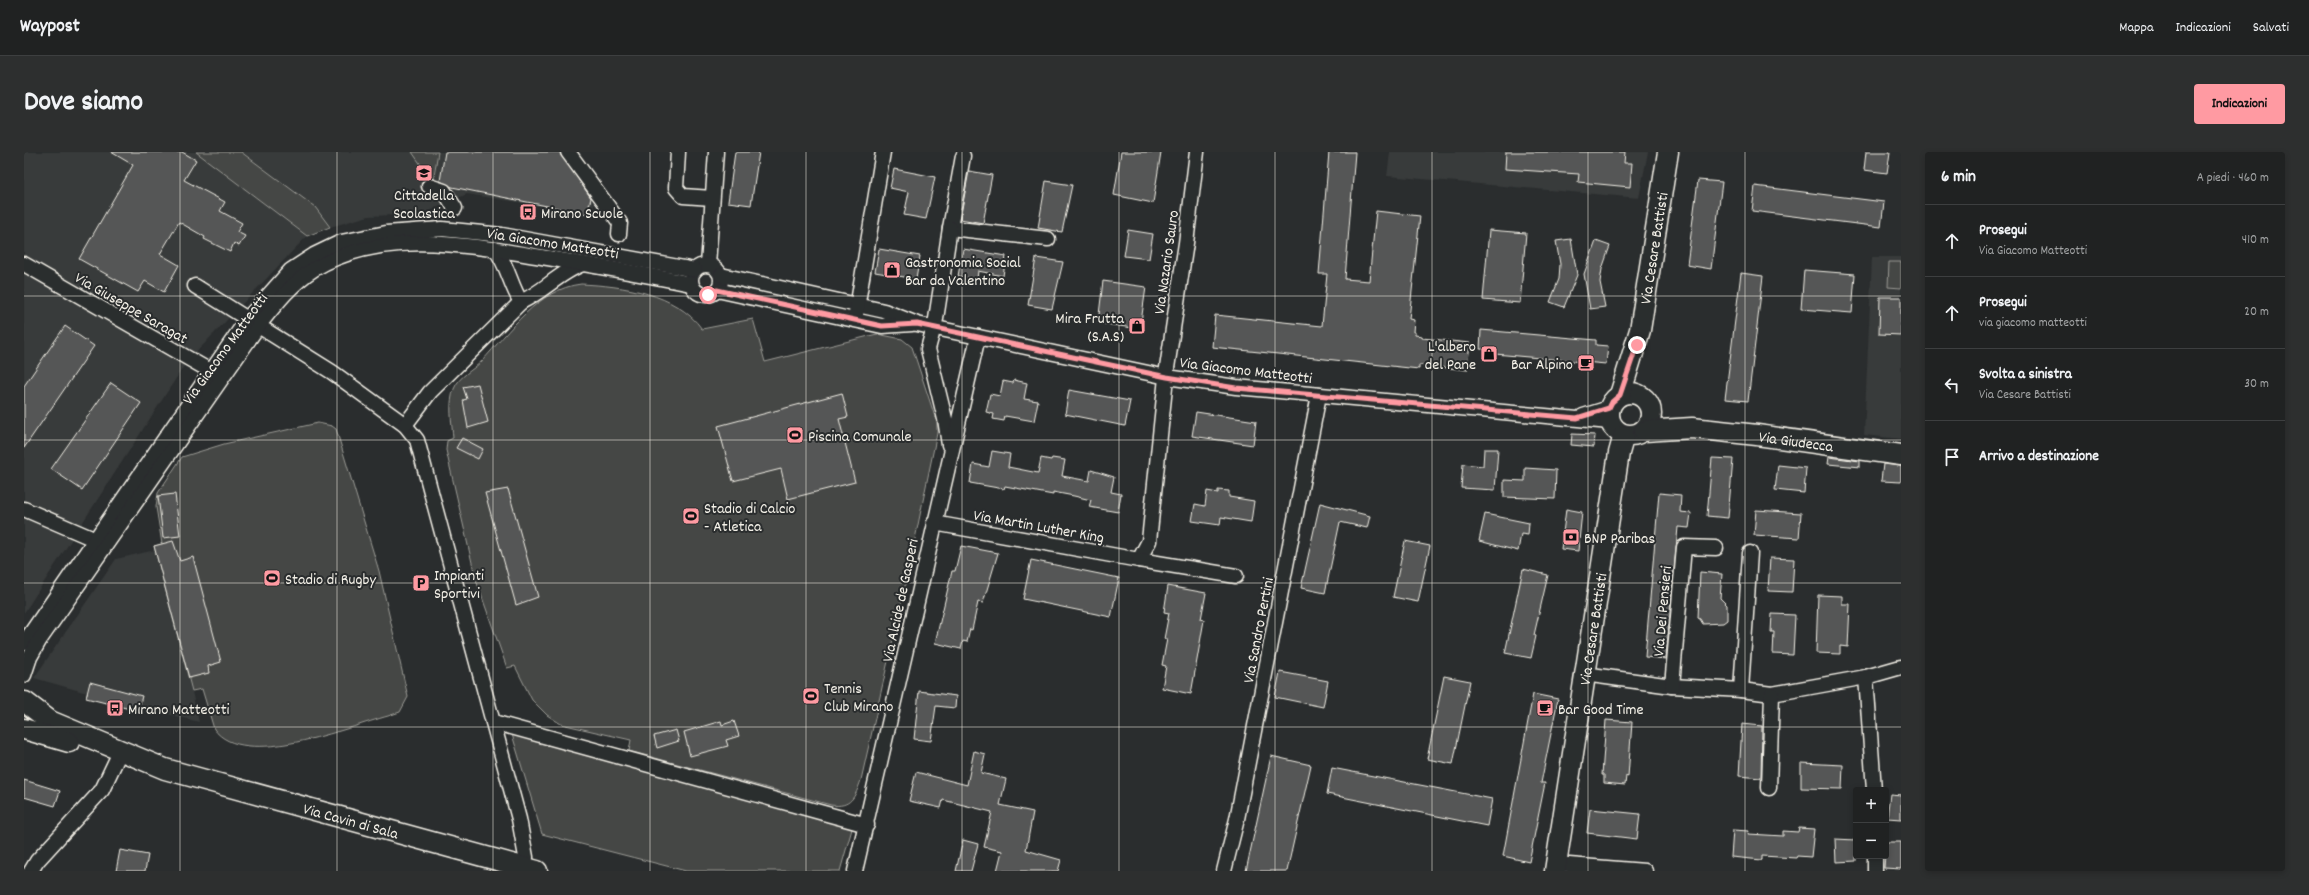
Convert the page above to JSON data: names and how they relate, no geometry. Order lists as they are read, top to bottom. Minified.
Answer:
{"streets":{"street":["Via Giacomo Matteotti","Via Cesare Battisti","Via Nazario Sauro","Via Giuseppe Saragat","Via Giudecca","Via Martin Luther King","Via Alcide de Gasperi","Via Dei Pensieri","Via Sandro Pertini","Via Cavin di Sala"]},"crossings":[["Via Giacomo Matteotti","Via Cesare Battisti"],["Via Giacomo Matteotti","Via Nazario Sauro"],["Via Giacomo Matteotti","Via Giuseppe Saragat"],["Via Giacomo Matteotti","Via Giudecca"],["Via Giacomo Matteotti","Via Alcide de Gasperi"],["Via Giacomo Matteotti","Via Sandro Pertini"],["Via Cesare Battisti","Via Giudecca"],["Via Martin Luther King","Via Alcide de Gasperi"]],"places":{"school or university":["Cittadella Scolastica"],"bus stop":["Mirano Scuole","Mirano Matteotti"],"shop":["Gastronomia Social Bar da Valentino","Mira Frutta (S.A.S)","L'albero del Pane"],"cafe":["Bar Alpino","Bar Good Time"],"sports":["Piscina Comunale","Stadio di Calcio - Atletica","Stadio di Rugby","Tennis Club Mirano"],"bank":["BNP Paribas"],"parking":["Impianti Sportivi"]},"page":{"header":"Waypost","nav":["Mappa","Indicazioni","Salvati"],"title":"Dove siamo","buttons":"Indicazioni","heading":["6 min","A piedi · 460 m"],"list":[["Prosegui","Via Giacomo Matteotti","410 m"],["Prosegui","via giacomo matteotti","20 m"],["Svolta a sinistra","Via Cesare Battisti","30 m"],"Arrivo a destinazione"],"map_buttons":["+","−"]}}
